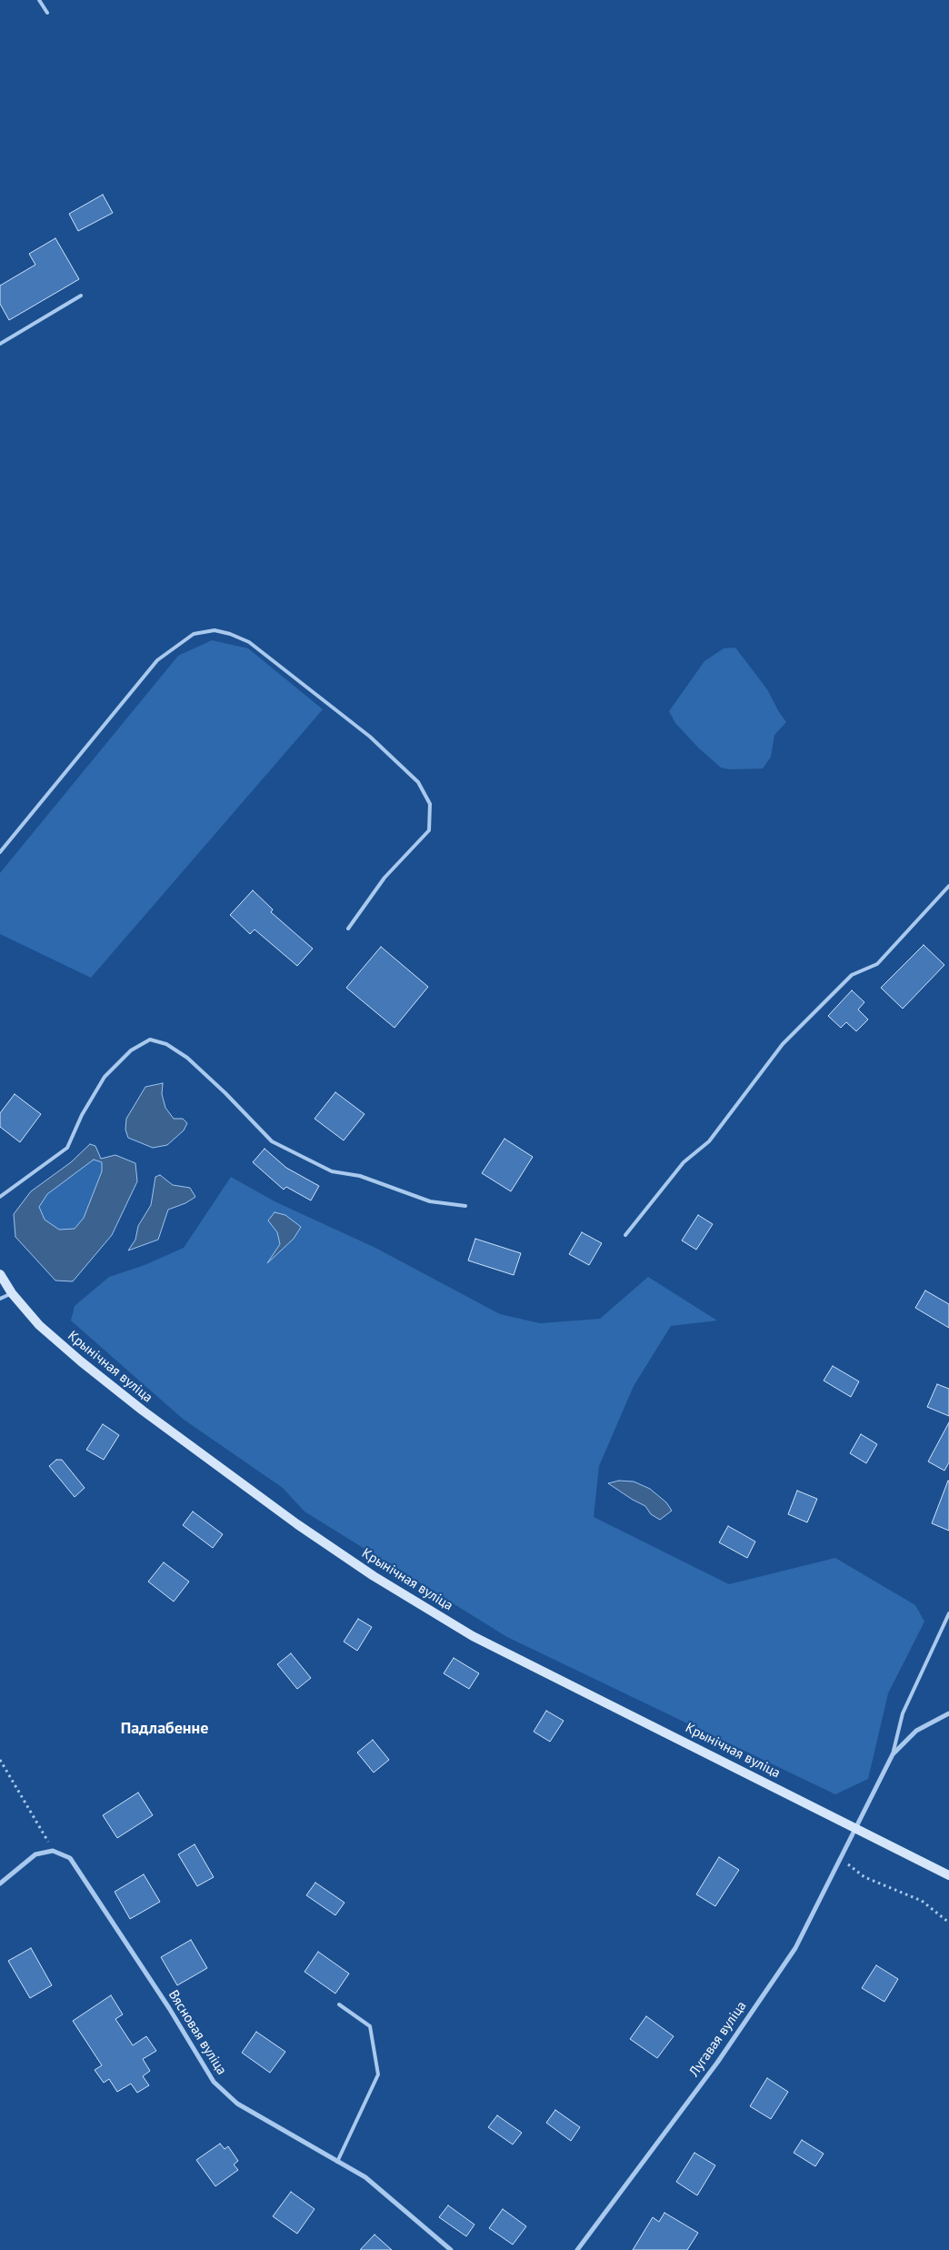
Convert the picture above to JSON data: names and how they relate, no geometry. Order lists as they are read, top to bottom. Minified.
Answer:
{"streets":{"street":["Крынічная вуліца","Вясновая вуліца","Лугавая вуліца"]},"crossings":[["Крынічная вуліца","Лугавая вуліца"]],"districts":["Падлабенне"]}
